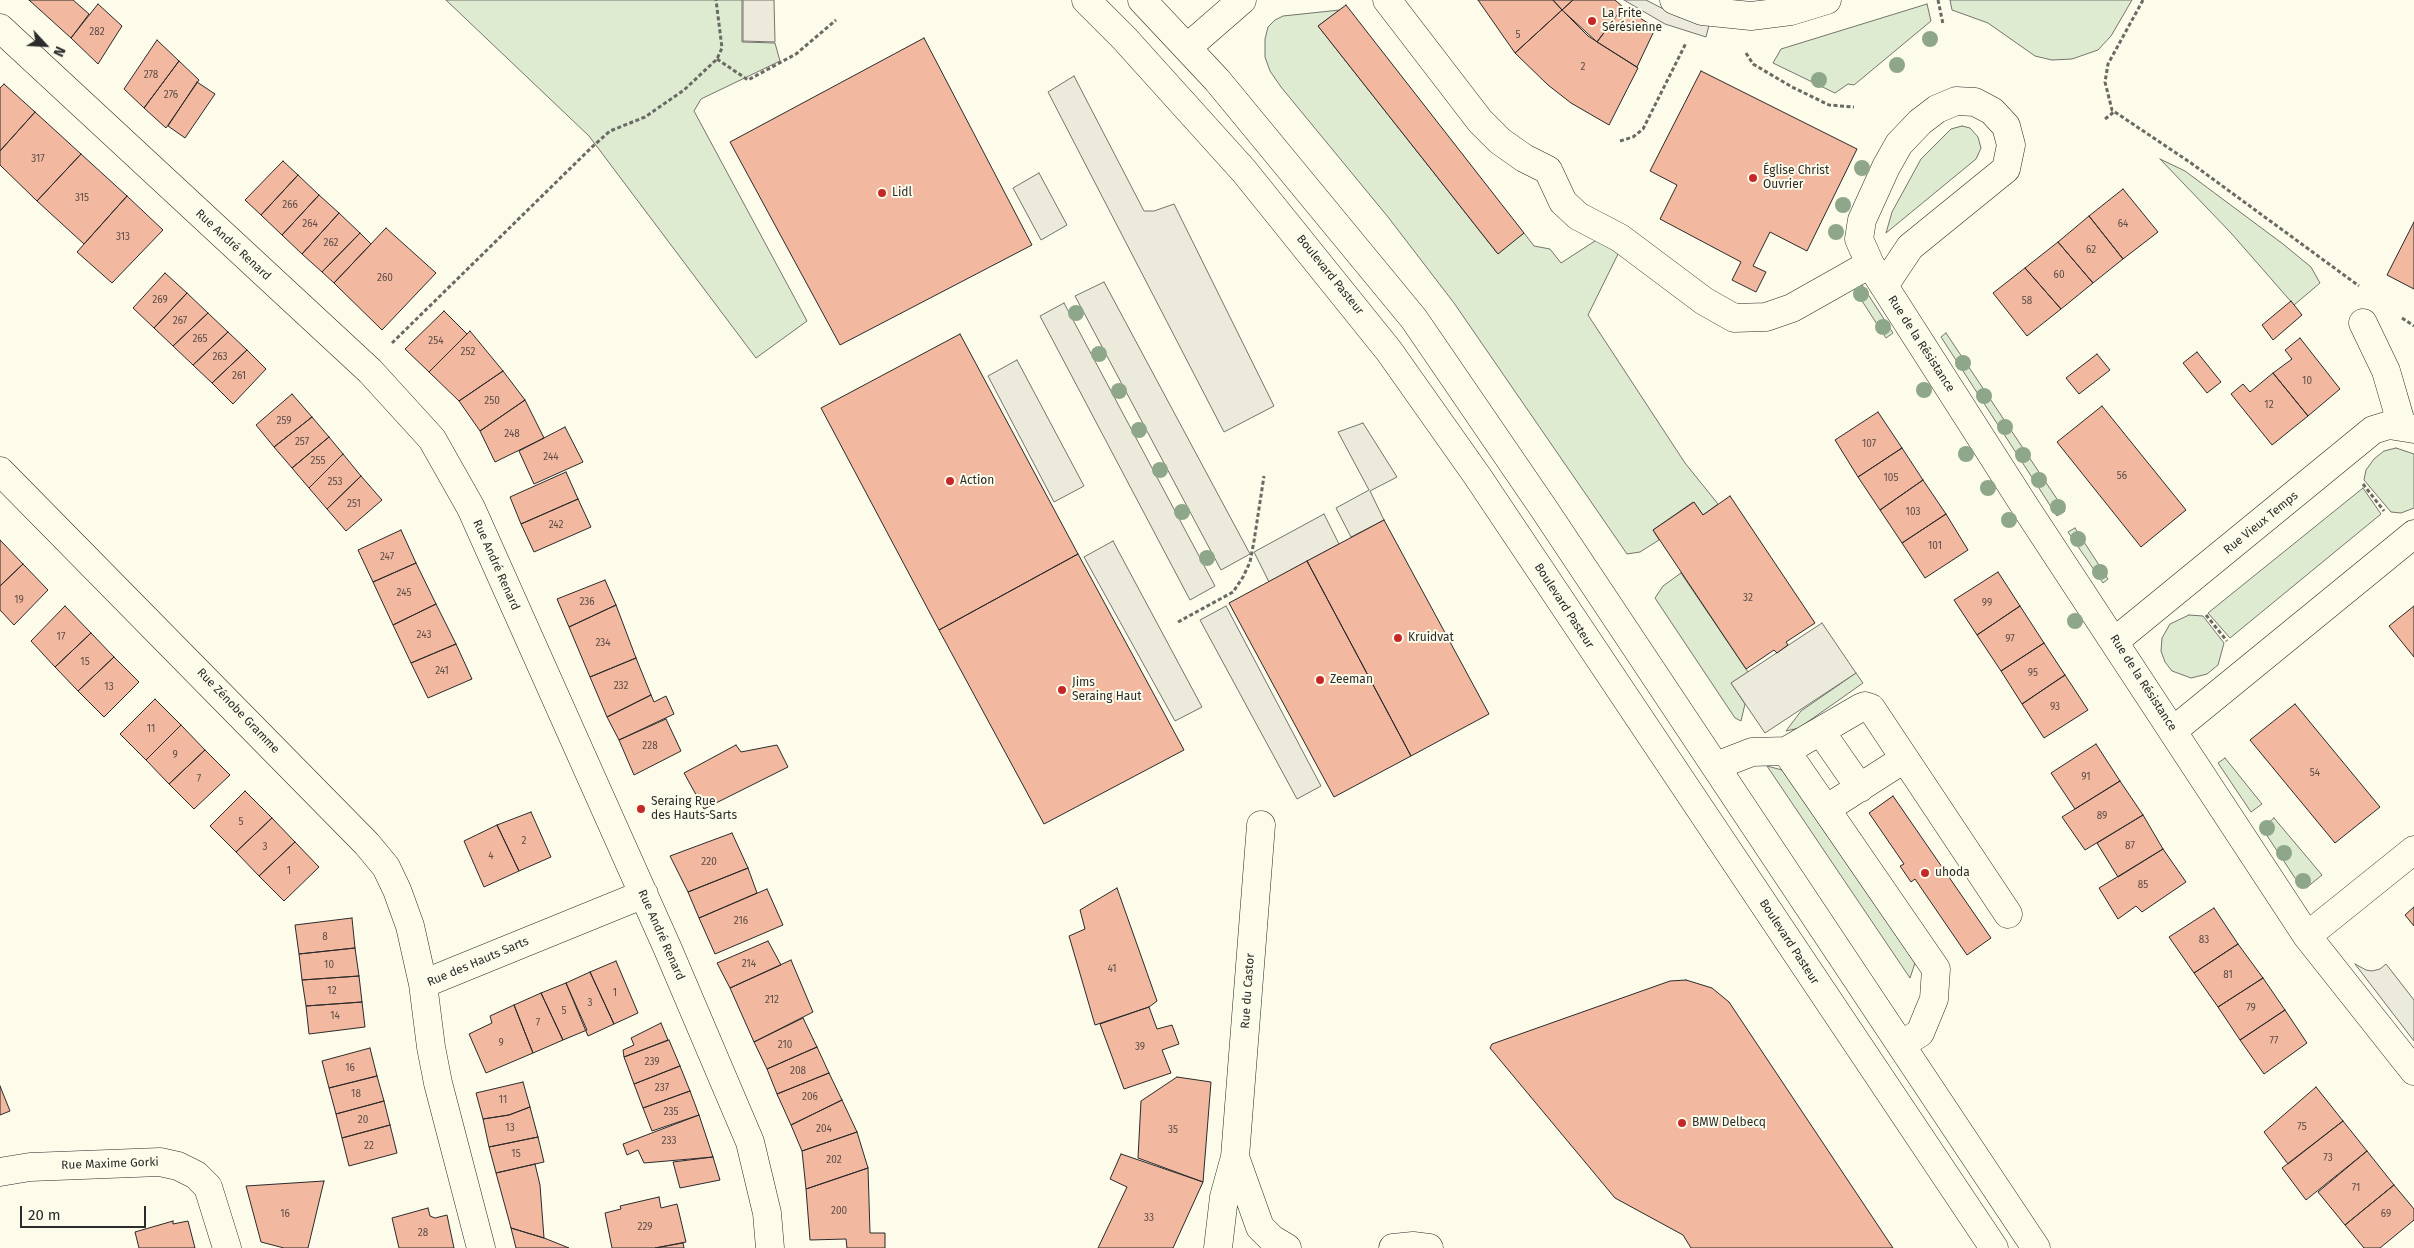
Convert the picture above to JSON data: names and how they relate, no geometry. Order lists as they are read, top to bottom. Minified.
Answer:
{"streets":{"street":["Rue André Renard","Boulevard Pasteur","Rue de la Résistance","Rue Vieux Temps","Rue Zénobe Gramme","Rue des Hauts Sarts","Rue du Castor","Rue Maxime Gorki"]},"crossings":[["Rue André Renard","Rue des Hauts Sarts"],["Rue de la Résistance","Rue Vieux Temps"],["Rue Zénobe Gramme","Rue des Hauts Sarts"]],"places":["La Frite Sérésienne","Église Christ Ouvrier","Lidl","Action","Kruidvat","Zeeman","Jims Seraing Haut","Seraing Rue des Hauts-Sarts","uhoda","BMW Delbecq"],"house_numbers":["282","5","2","278","276","317","315","266","264","64","313","262","62","60","260","269","58","267","265","254","252","263","261","10","250","12","259","248","257","107","244","255","56","105","253","251","103","242","101","247","245","32","19","236","99","243","17","97","234","15","241","95","232","13","93","11","228","9","54","91","7","89","5","2","87","3","4","220","1","85","216","8","83","214","10","41","81","12","1","212","3","79","5","14","7","77","9","210","39","239","16","208","237","18","206","11","235","20","75","13","204","35","233","22","15","73","202","71","200","16","69","33","229","28"],"scale_bar":"20 m","north":"bottom right"}
